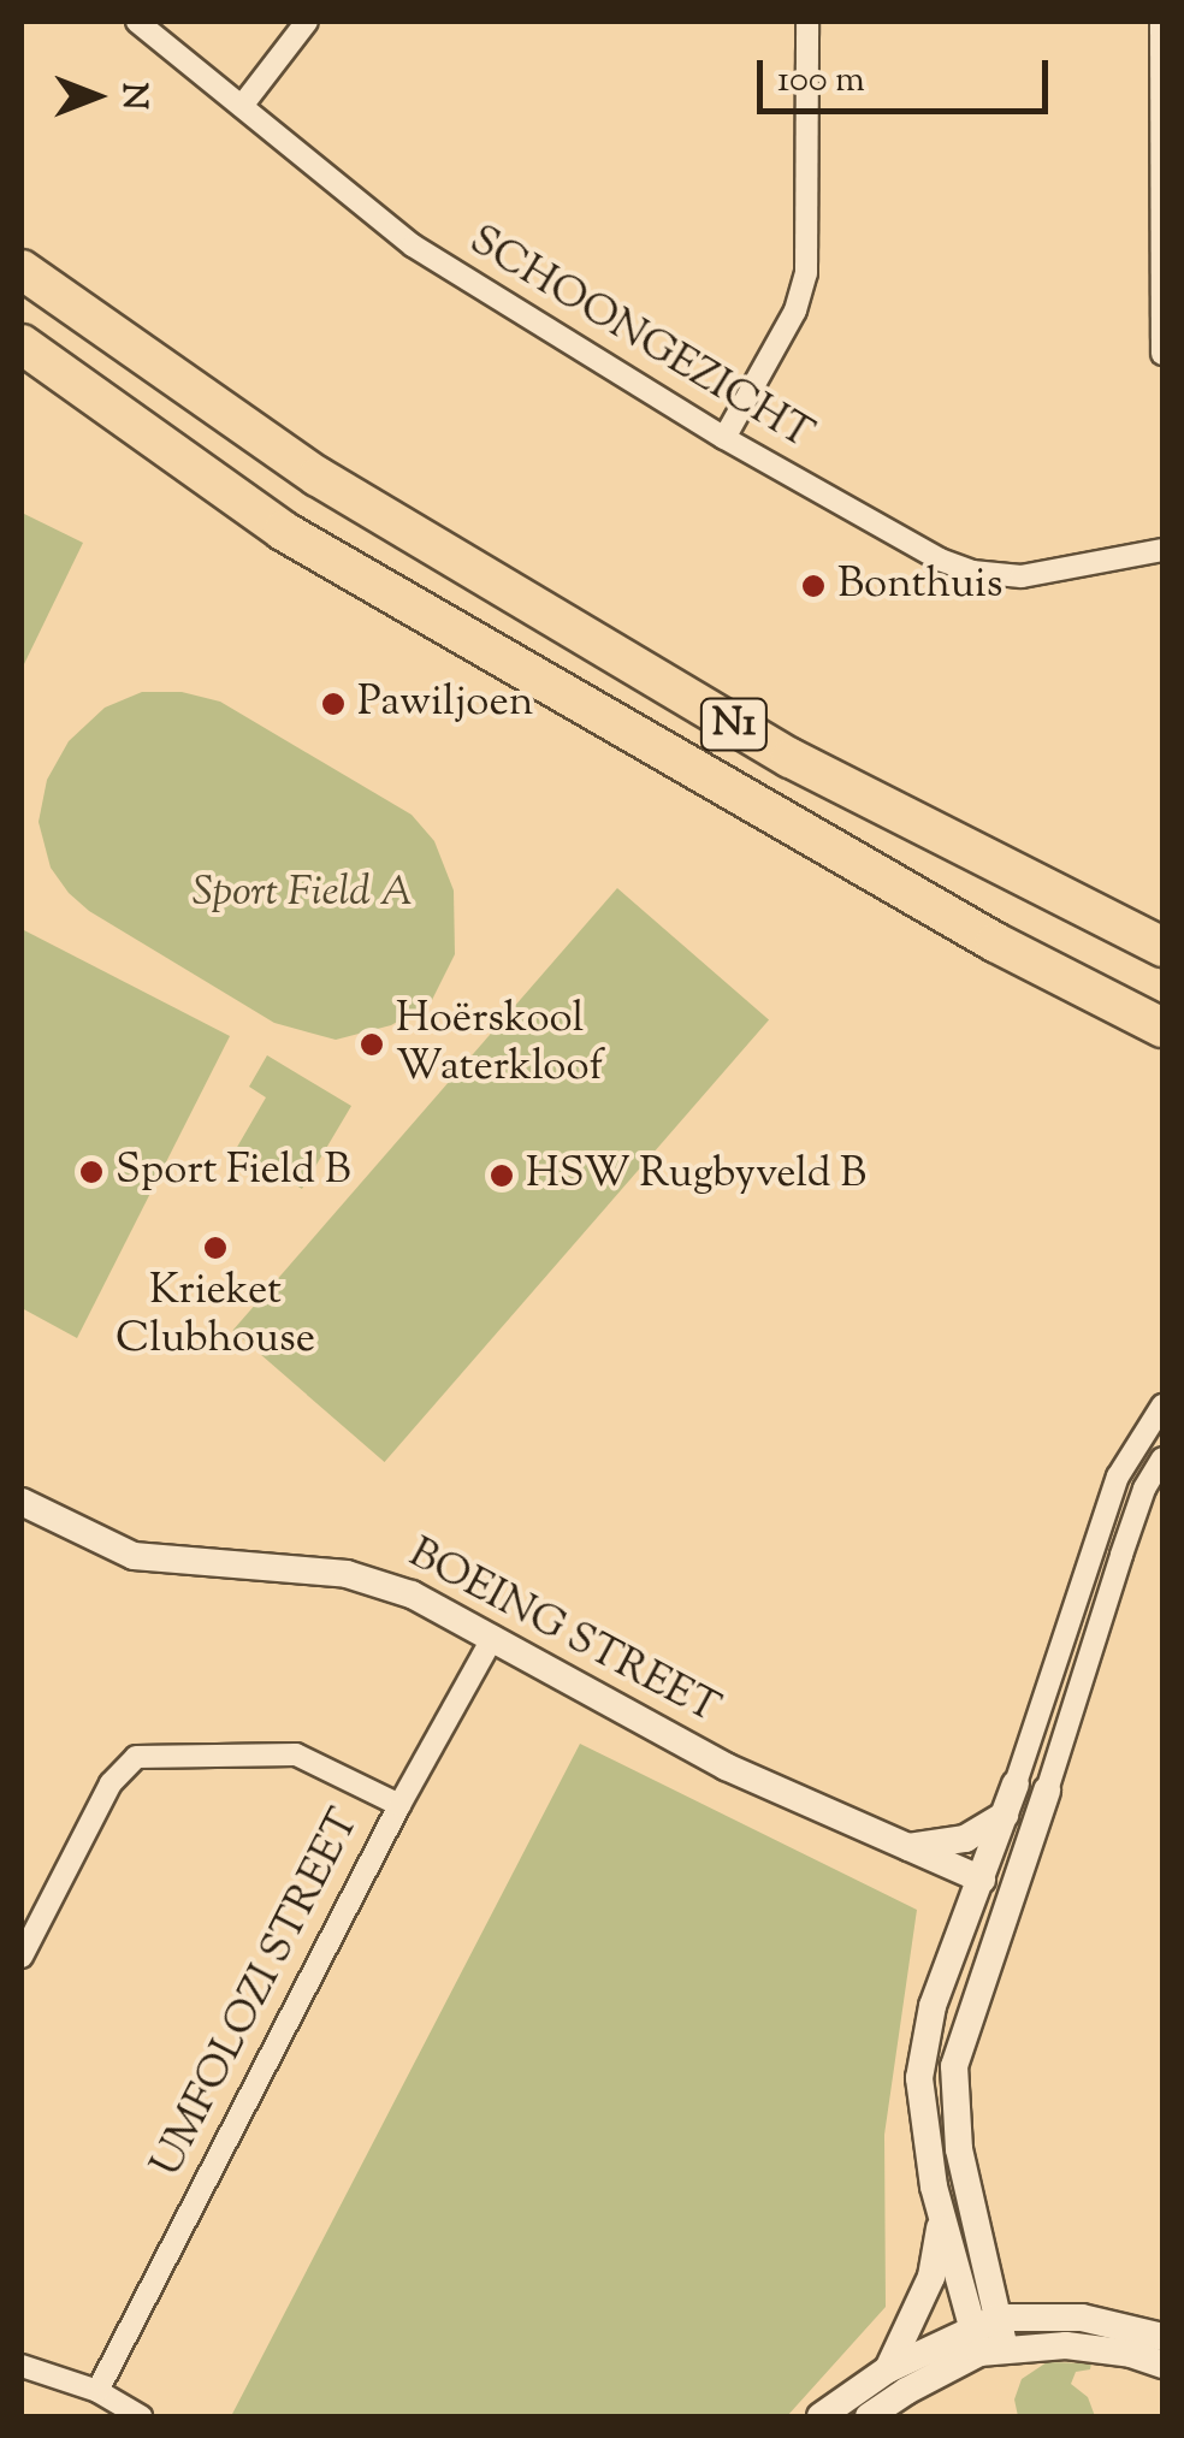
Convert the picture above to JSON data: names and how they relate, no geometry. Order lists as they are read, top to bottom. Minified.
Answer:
{"streets":{"highway":["N1"],"street":["SCHOONGEZICHT","BOEING STREET","UMFOLOZI STREET"]},"crossings":[["BOEING STREET","UMFOLOZI STREET"]],"parks":["Sport Field A"],"places":["Bonthuis","Pawiljoen","Hoërskool Waterkloof","Sport Field B","HSW Rugbyveld B","Krieket Clubhouse"],"scale_bar":"100 m","north":"right"}
